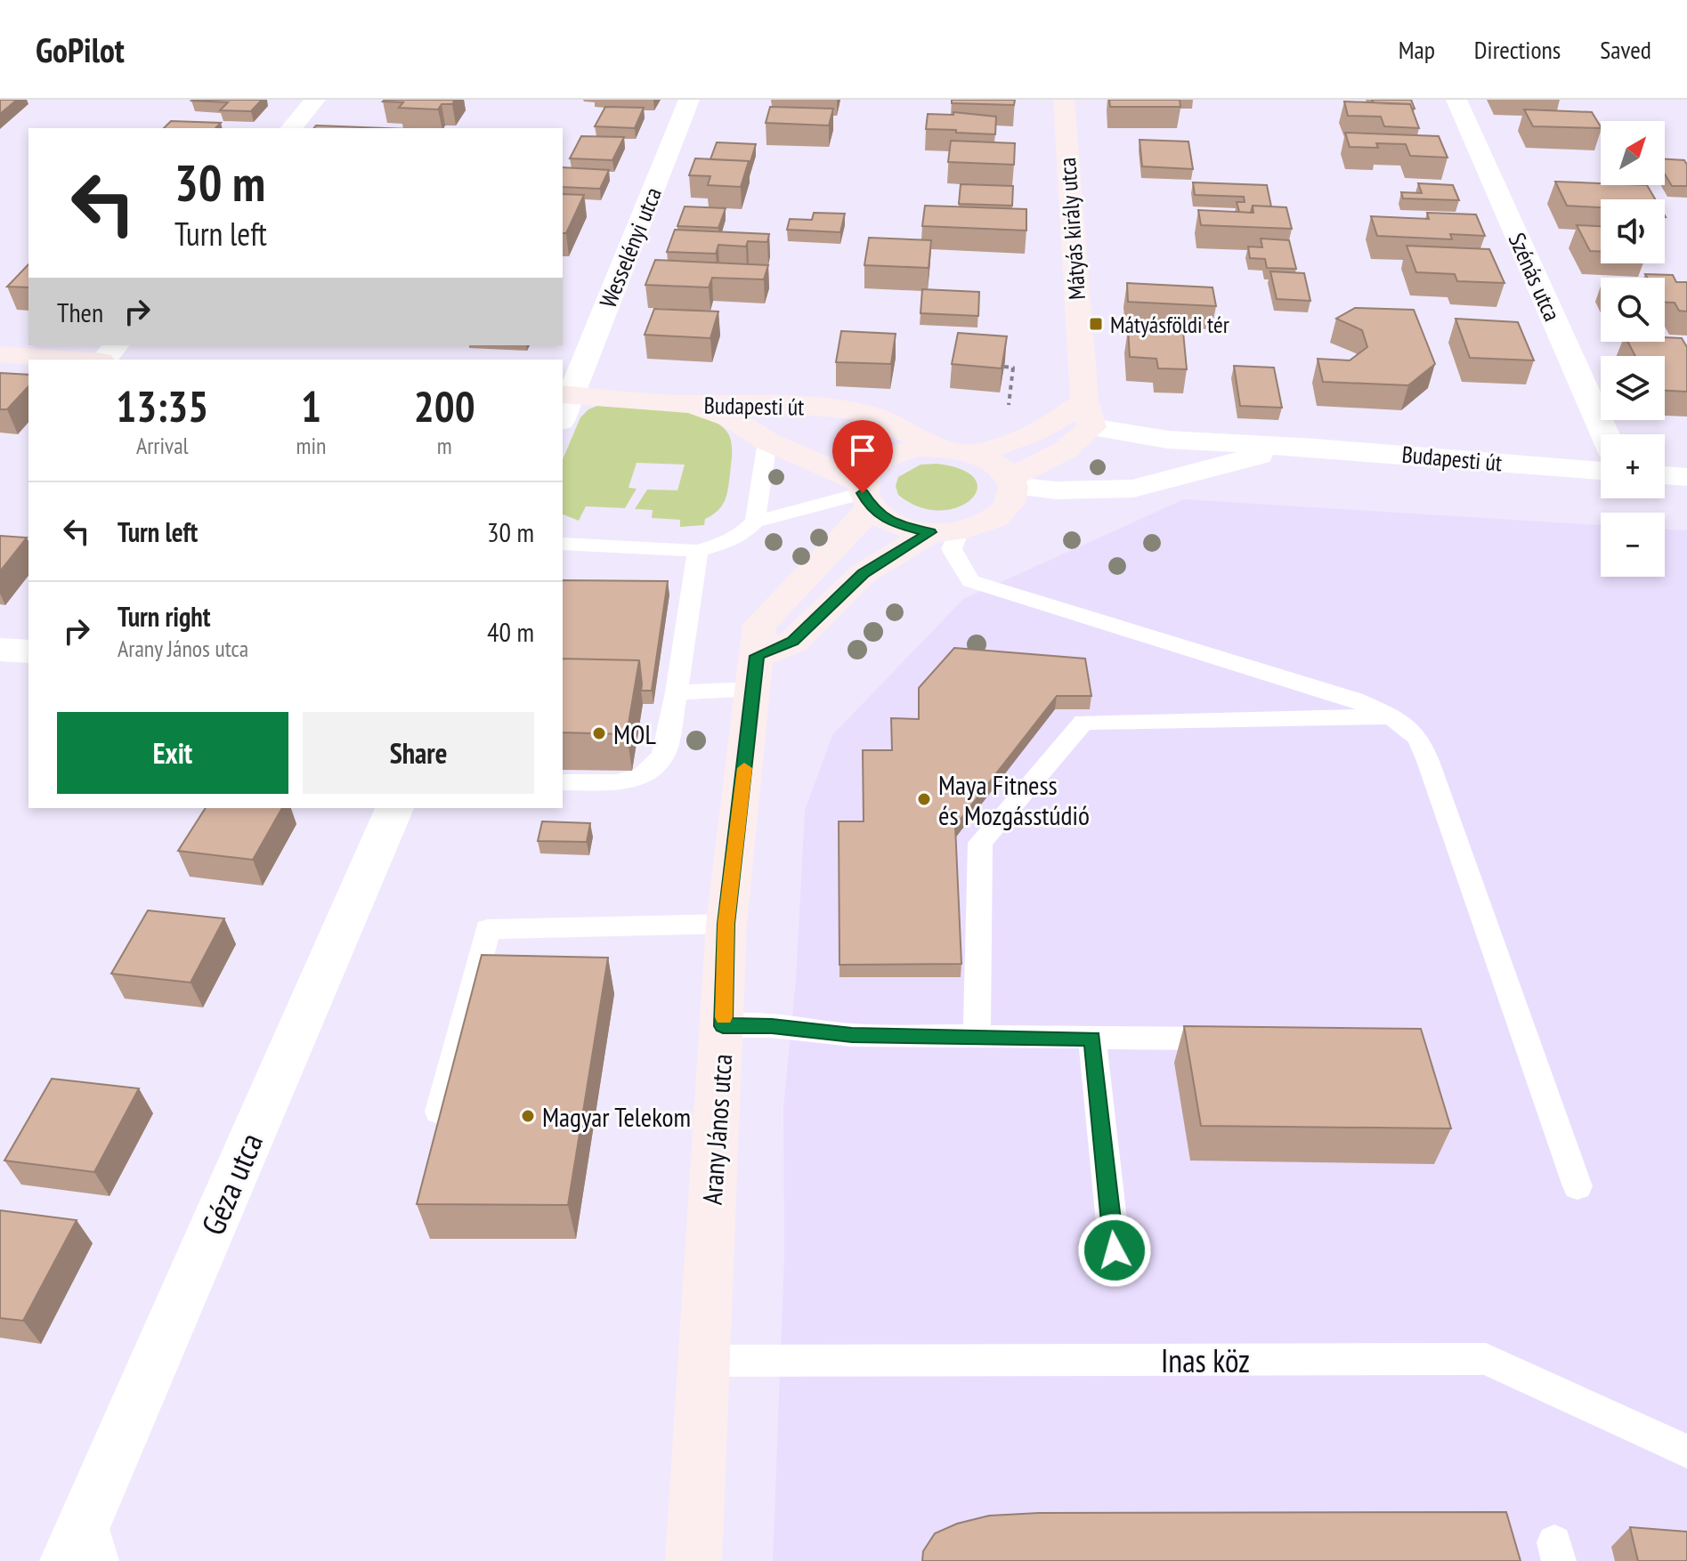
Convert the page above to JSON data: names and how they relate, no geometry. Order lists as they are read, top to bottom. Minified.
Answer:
{"streets":{"street":["Mátyás király utca","Wesselényi utca","Szénás utca","Budapesti út","Arany János utca","Géza utca"],"lane":["Inas köz"]},"crossings":[["Mátyás király utca","Budapesti út"],["Wesselényi utca","Budapesti út"],["Budapesti út","Arany János utca"],["Arany János utca","Inas köz"]],"places":{"transit":["Mátyásföldi tér"],"other":["MOL","Maya Fitness és Mozgásstúdió","Magyar Telekom"]},"north":"top right","page":{"header":"GoPilot","nav":["Map","Directions","Saved"],"map_buttons":["+","−"],"turn":["30 m","Turn left"],"then":"Then","eta":["13:35","Arrival","1","min","200","m"],"list":[{"name":"Turn left","value":"30 m"},{"name":"Turn right","note":"Arany János utca","value":"40 m"}],"buttons":["Exit","Share"]}}
